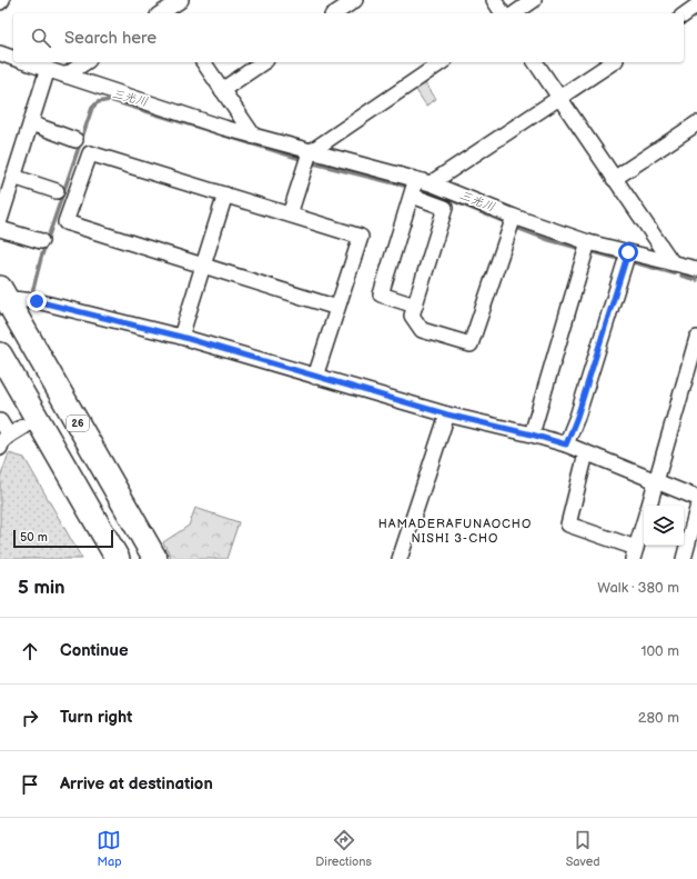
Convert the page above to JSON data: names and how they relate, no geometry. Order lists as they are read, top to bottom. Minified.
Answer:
{"streets":{"highway":["26"]},"districts":["HAMADERAFUNAOCHO NISHI 3-CHO"],"water":["三光川"],"scale_bar":"50 m","page":{"search":"Search here","scale":"50 m","heading":["5 min","Walk · 380 m"],"list":[["Continue","100 m"],["Turn right","280 m"],"Arrive at destination"],"nav":["Map","Directions","Saved"]}}
